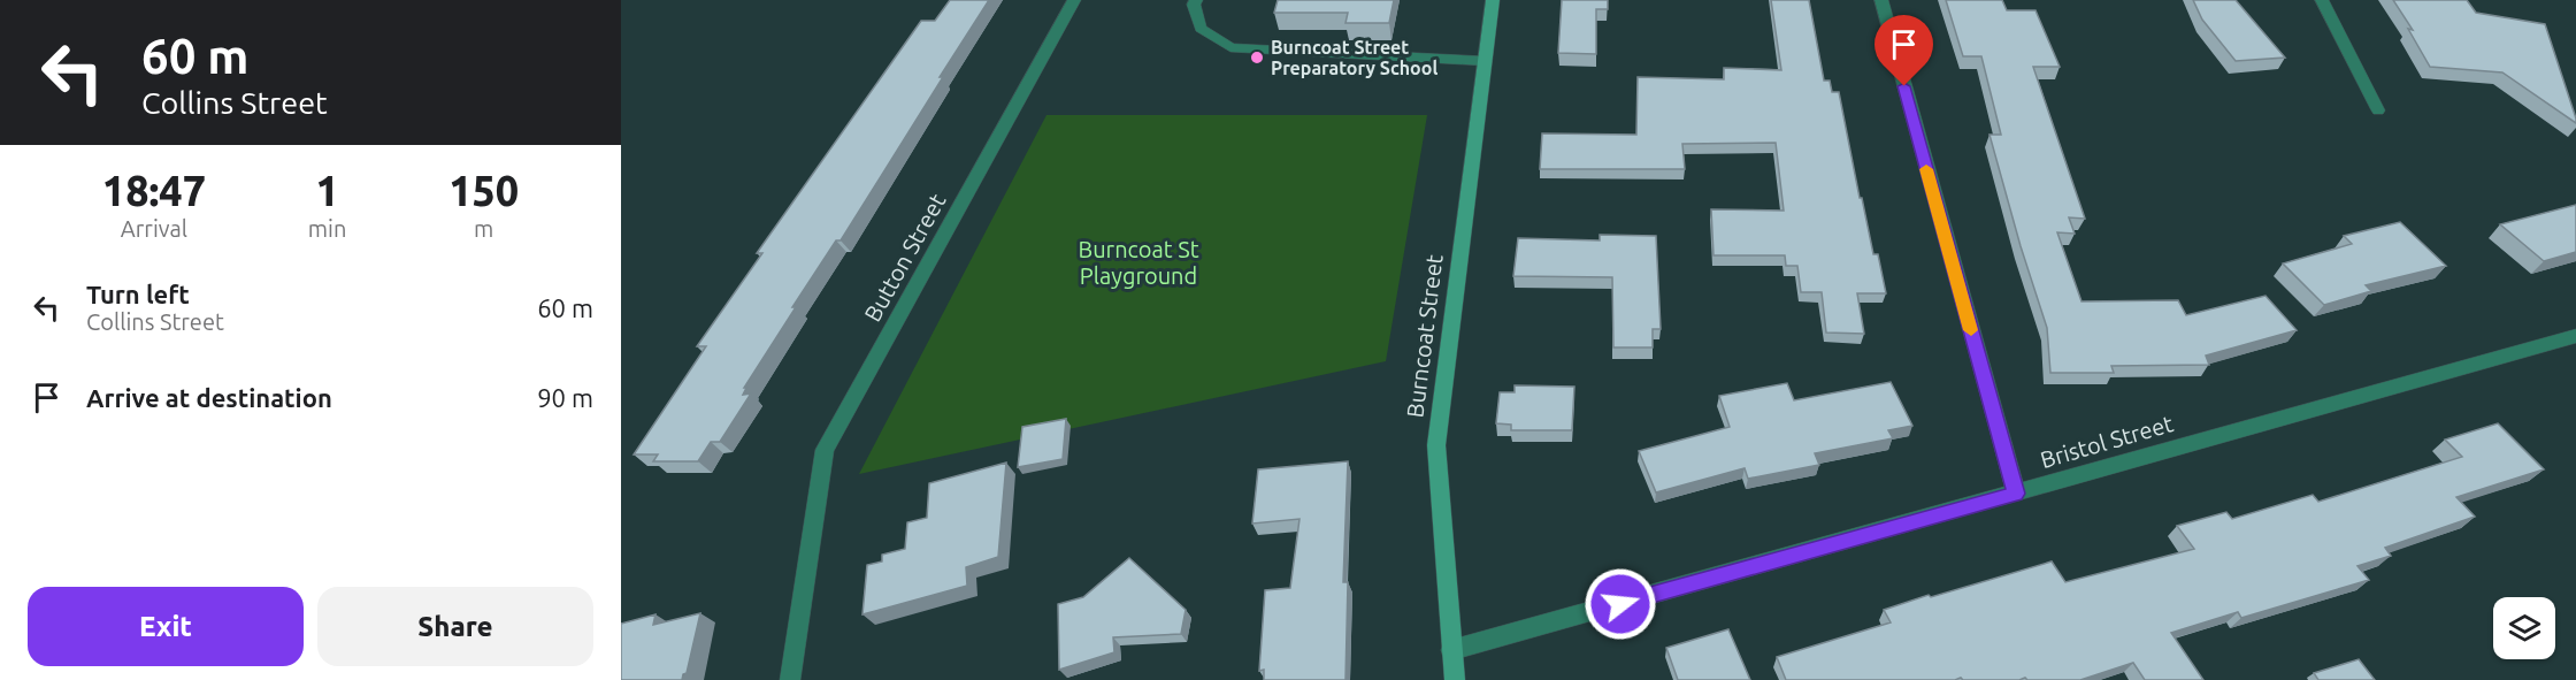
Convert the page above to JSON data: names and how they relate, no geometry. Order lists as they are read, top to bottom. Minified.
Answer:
{"streets":{"main road":["Burncoat Street"],"street":["Button Street","Bristol Street"]},"crossings":[["Burncoat Street","Bristol Street"]],"parks":["Burncoat St Playground"],"places":["Burncoat Street Preparatory School"],"page":{"turn":["60 m","Collins Street"],"eta":["18:47","Arrival","1","min","150","m"],"list":[{"name":"Turn left","note":"Collins Street","value":"60 m"},{"name":"Arrive at destination","value":"90 m"}],"buttons":["Exit","Share"]}}
